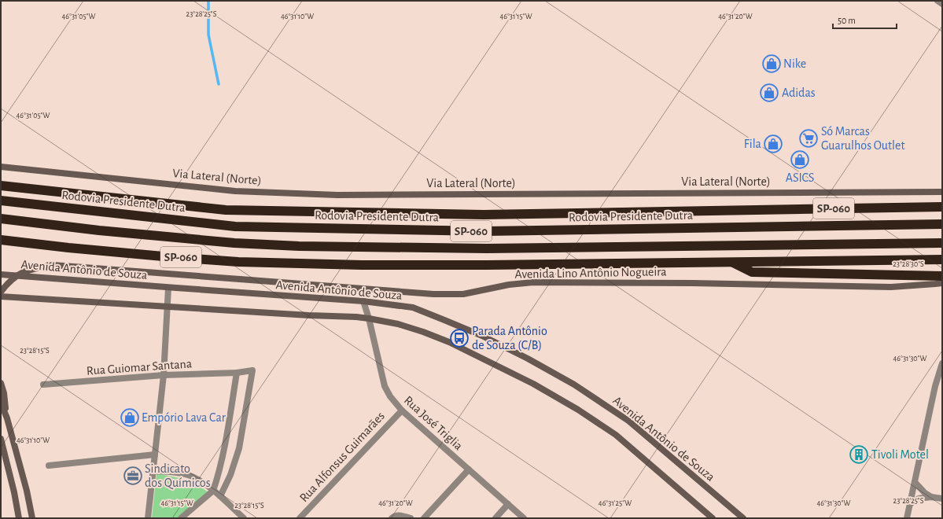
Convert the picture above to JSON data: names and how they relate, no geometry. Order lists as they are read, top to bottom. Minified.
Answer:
{"streets":{"highway":["Rodovia Presidente Dutra","SP-060"],"main road":["Via Lateral (Norte)","Avenida Antônio de Souza","Avenida Lino Antônio Nogueira"],"street":["Rua Guiomar Santana","Rua José Triglia","Rua Alfonsus Guimarães"]},"crossings":[["Avenida Antônio de Souza","Rua José Triglia"],["Rua José Triglia","Rua Alfonsus Guimarães"]],"places":{"shop":["Nike","Adidas","Fila","ASICS","Empório Lava Car"],"supermarket":["Só Marcas Guarulhos Outlet"],"bus stop":["Parada Antônio de Souza (C/B)"],"building":["Tivoli Motel"],"office":["Sindicato dos Químicos"]},"scale_bar":"50 m","coordinates":["23°28'25\"S","46°31'05\"W","46°31'10\"W","46°31'15\"W","46°31'20\"W","23°28'30\"S","23°28'15\"S","46°31'30\"W","46°31'25\"W"]}
